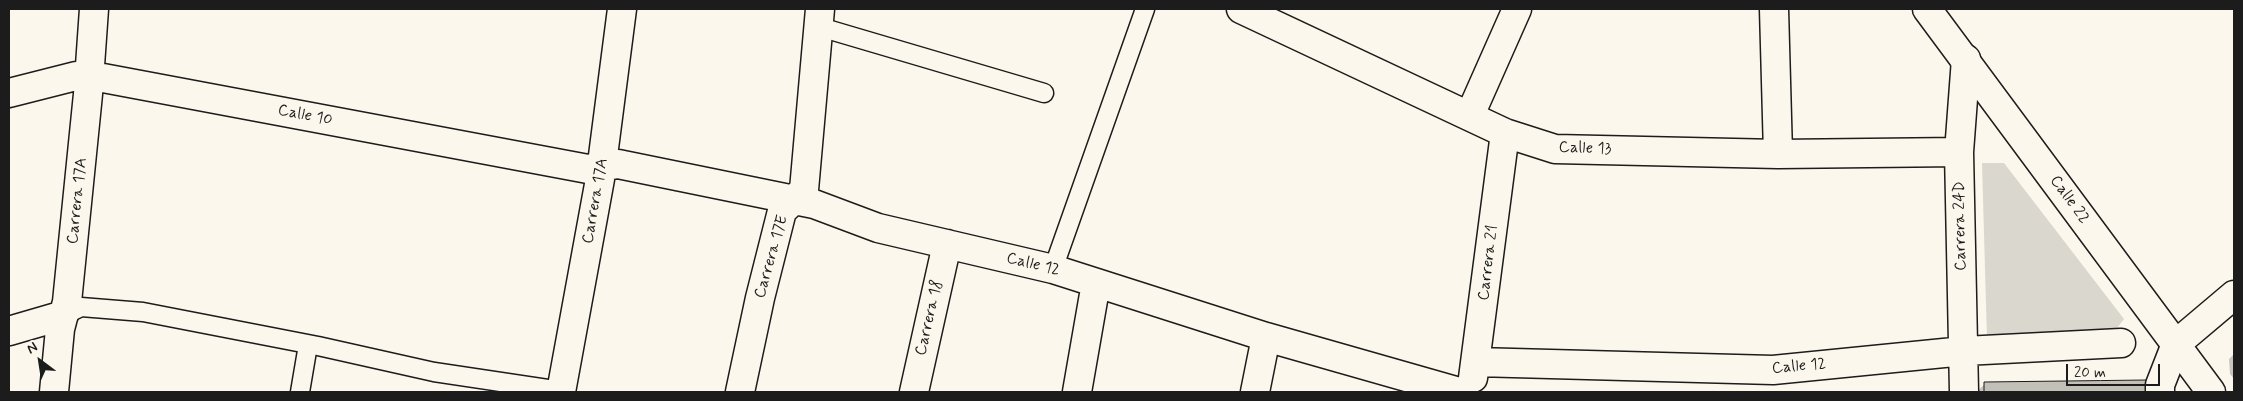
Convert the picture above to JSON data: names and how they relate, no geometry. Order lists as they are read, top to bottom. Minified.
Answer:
{"streets":{"street":["Calle 10","Calle 13","Calle 22","Carrera 17A","Carrera 24D","Carrera 17E","Carrera 21","Calle 12","Carrera 18"]},"crossings":[["Calle 10","Carrera 17A"],["Calle 10","Calle 12"],["Calle 13","Carrera 24D"],["Calle 13","Carrera 21"],["Calle 22","Carrera 24D"],["Carrera 17A","Calle 12"],["Carrera 24D","Calle 12"],["Carrera 17E","Calle 12"],["Carrera 21","Calle 12"],["Calle 12","Carrera 18"]],"scale_bar":"20 m","north":"top left"}
